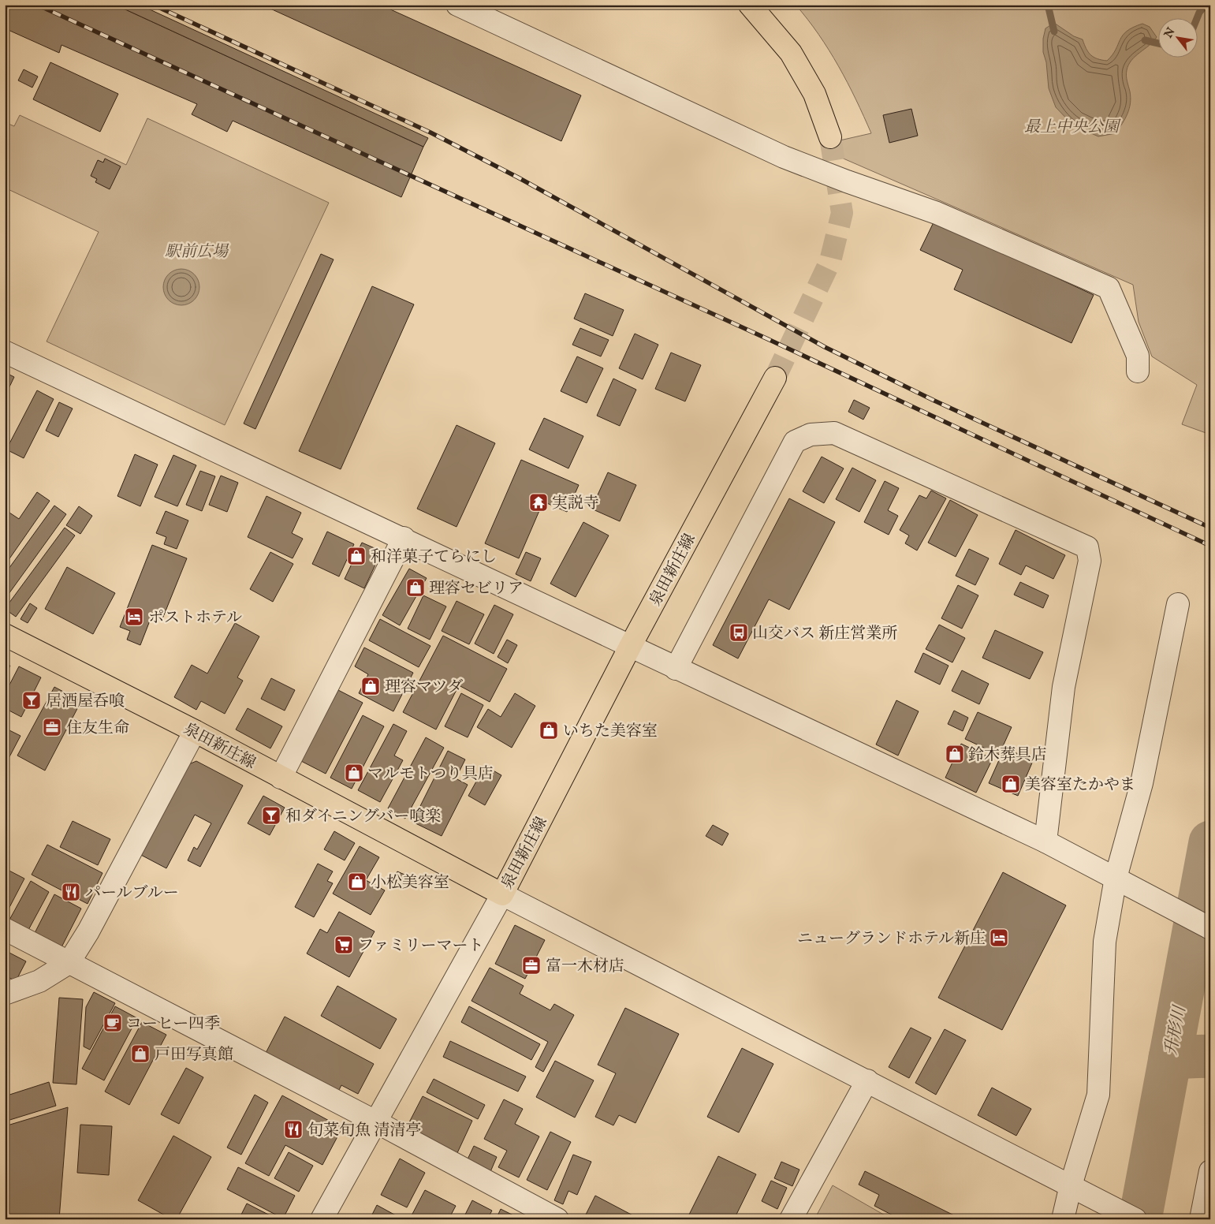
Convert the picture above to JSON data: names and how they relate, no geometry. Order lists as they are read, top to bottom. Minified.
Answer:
{"streets":{"main road":["泉田新庄線"]},"water":["升形川"],"parks":["最上中央公園","駅前広場"],"places":{"temple":["実説寺"],"shop":["和洋菓子てらにし","理容セビリア","理容マツダ","いちた美容室","鈴木葬具店","マルモトつり具店","美容室たかやま","小松美容室","戸田写真館"],"hotel":["ポストホテル","ニューグランドホテル新庄"],"bus stop":["山交バス 新庄営業所"],"bar":["居酒屋呑喰","和ダイニングバー喰楽"],"office":["住友生命","富一木材店"],"restaurant":["パールブルー","旬菜旬魚 清清亭"],"supermarket":["ファミリーマート"],"cafe":["コーヒー四季"]},"north":"top left"}
